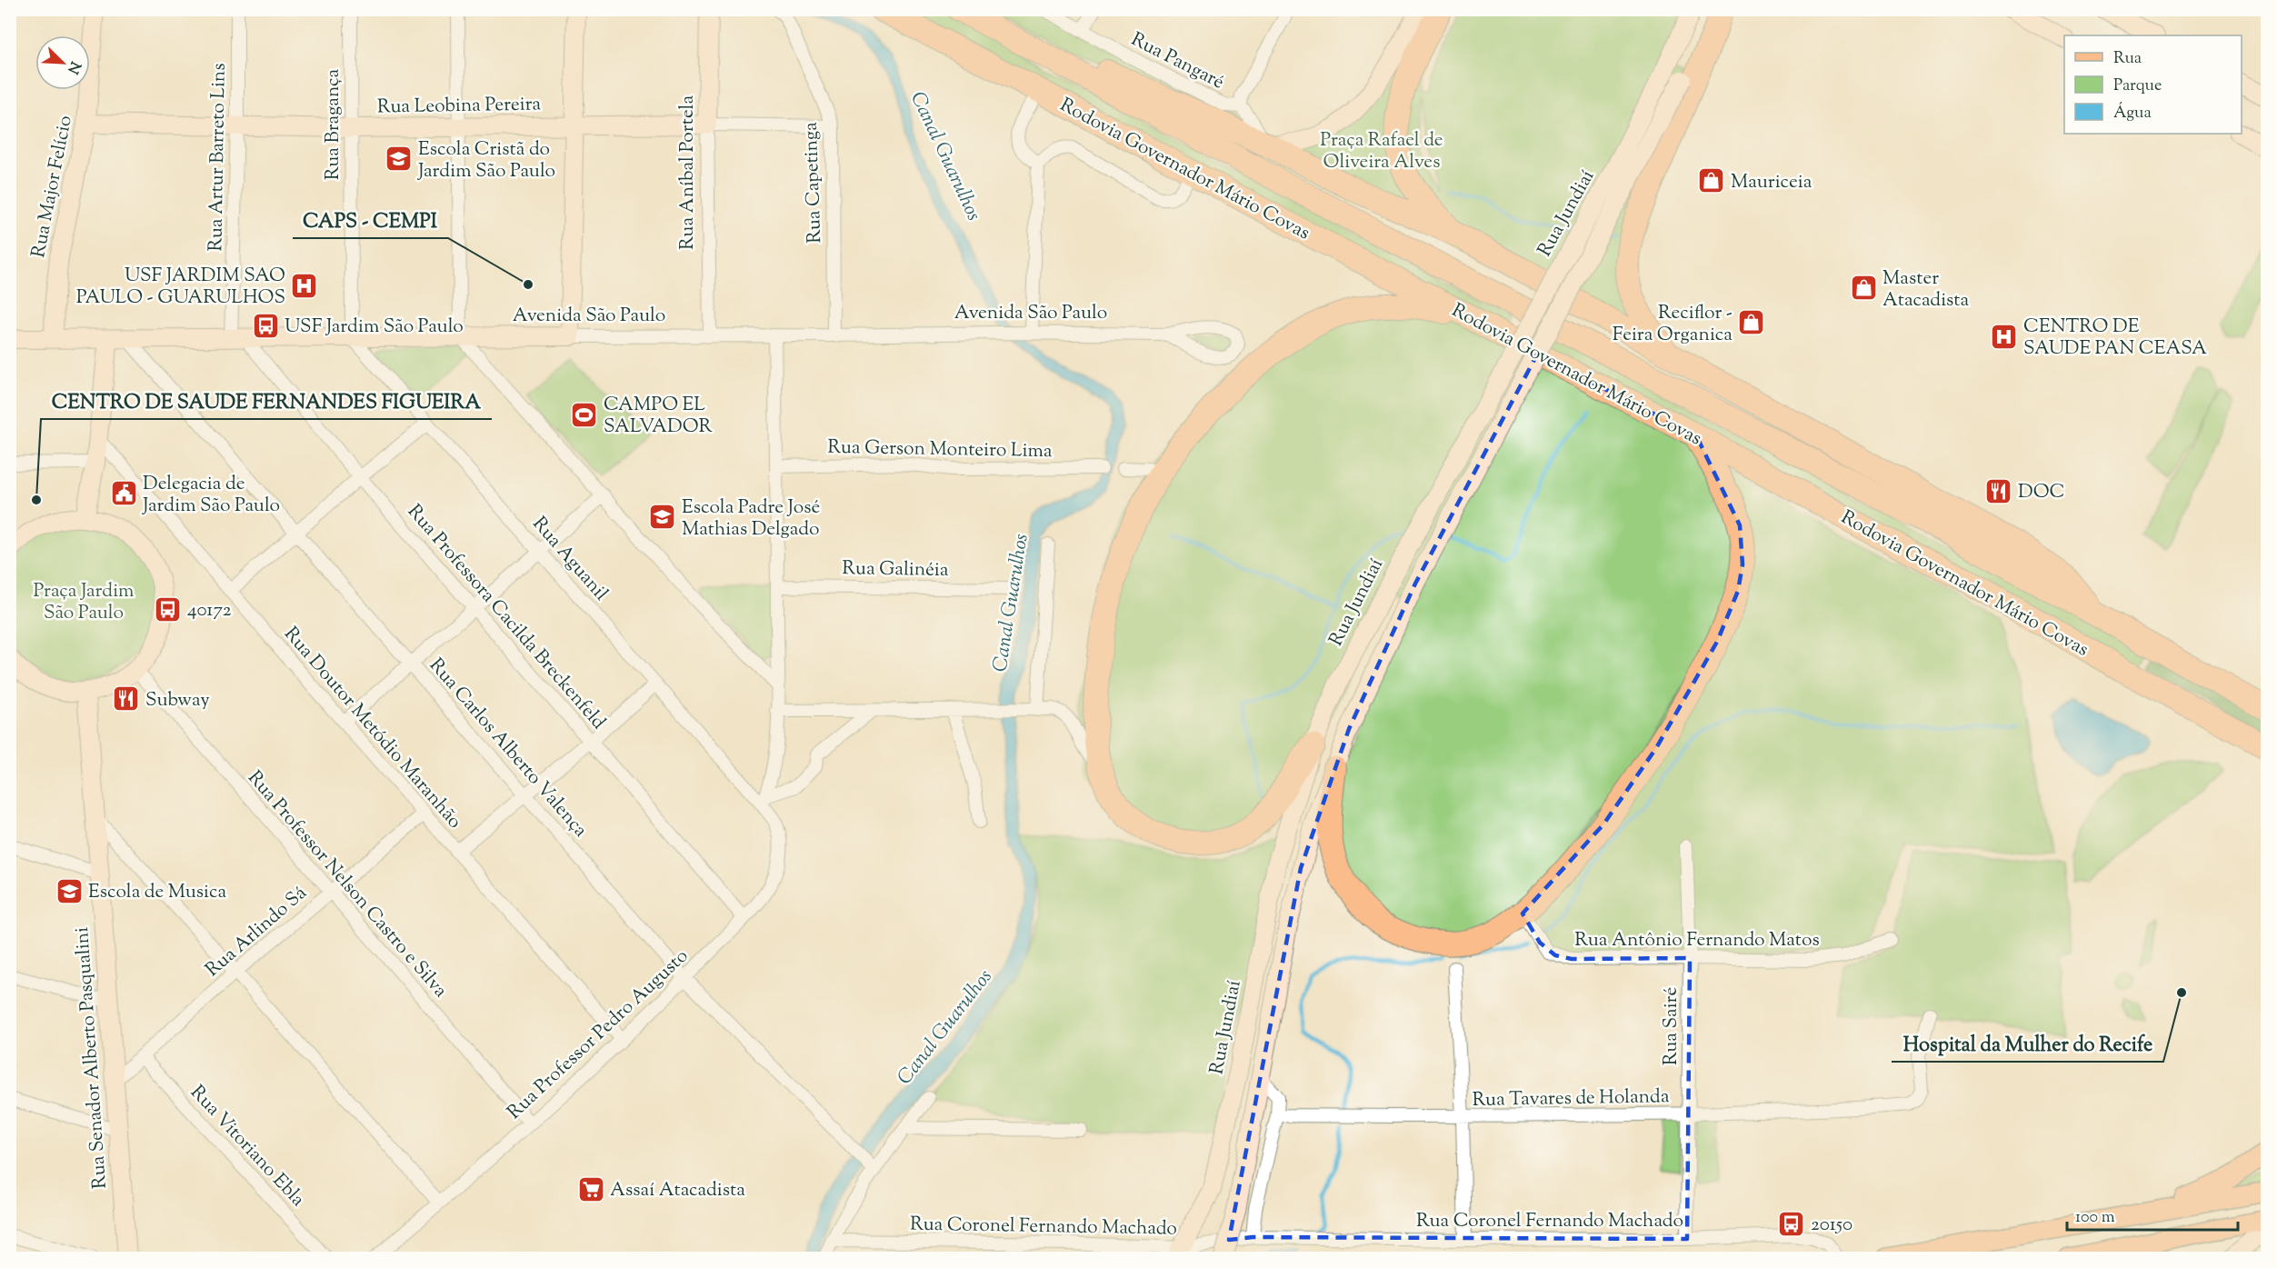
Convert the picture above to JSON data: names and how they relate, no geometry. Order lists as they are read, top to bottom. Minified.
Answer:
{"streets":{"highway":["Rodovia Governador Mário Covas"],"main road":["Rua Leobina Pereira","Rua Aníbal Portela","Rua Major Felício","Rua Jundiaí","Avenida São Paulo","Rua Senador Alberto Pasqualini"],"street":["Rua Pangaré","Rua Bragança","Rua Artur Barreto Lins","Rua Capetinga","Rua Gerson Monteiro Lima","Rua Aguanil","Rua Galinéia","Rua Professora Cacilda Breckenfeld","Rua Doutor Metódio Maranhão","Rua Carlos Alberto Valença","Rua Professor Nelson Castro e Silva","Rua Arlindo Sá","Rua Antônio Fernando Matos","Rua Sairé","Rua Professor Pedro Augusto","Rua Tavares de Holanda","Rua Vitoriano Ebla","Rua Coronel Fernando Machado"]},"crossings":[["Rua Leobina Pereira","Rua Bragança"],["Rua Leobina Pereira","Rua Artur Barreto Lins"],["Rua Leobina Pereira","Rua Aníbal Portela"],["Rua Leobina Pereira","Rua Capetinga"],["Rua Leobina Pereira","Rua Major Felício"],["Rua Bragança","Avenida São Paulo"],["Rua Bragança","Rua Aguanil"],["Rua Artur Barreto Lins","Avenida São Paulo"],["Rua Artur Barreto Lins","Rua Professora Cacilda Breckenfeld"],["Rua Aníbal Portela","Avenida São Paulo"],["Rua Capetinga","Avenida São Paulo"],["Rua Major Felício","Avenida São Paulo"],["Rua Jundiaí","Rua Coronel Fernando Machado"],["Avenida São Paulo","Rua Aguanil"],["Avenida São Paulo","Rua Professora Cacilda Breckenfeld"],["Avenida São Paulo","Rua Carlos Alberto Valença"],["Rua Aguanil","Rua Professor Pedro Augusto"],["Rua Professora Cacilda Breckenfeld","Rua Professor Pedro Augusto"],["Rua Doutor Metódio Maranhão","Rua Arlindo Sá"],["Rua Doutor Metódio Maranhão","Rua Professor Pedro Augusto"],["Rua Carlos Alberto Valença","Rua Professor Pedro Augusto"],["Rua Professor Nelson Castro e Silva","Rua Arlindo Sá"],["Rua Professor Nelson Castro e Silva","Rua Professor Pedro Augusto"],["Rua Arlindo Sá","Rua Senador Alberto Pasqualini"],["Rua Arlindo Sá","Rua Vitoriano Ebla"],["Rua Antônio Fernando Matos","Rua Sairé"],["Rua Sairé","Rua Tavares de Holanda"],["Rua Sairé","Rua Coronel Fernando Machado"]],"water":["Canal Guarulhos"],"parks":["Praça Rafael de Oliveira Alves","Praça Jardim São Paulo"],"places":{"school or university":["Escola Cristã do Jardim São Paulo","Escola Padre José Mathias Delgado","Escola de Musica"],"shop":["Mauriceia","Master Atacadista","Reciflor - Feira Organica"],"other":["CAPS - CEMPI","CENTRO DE SAUDE FERNANDES FIGUEIRA","Hospital da Mulher do Recife"],"hospital":["USF JARDIM SAO PAULO - GUARULHOS","CENTRO DE SAUDE PAN CEASA"],"bus stop":["USF Jardim São Paulo","40172","20150"],"sports":["CAMPO EL SALVADOR"],"restaurant":["DOC","Subway"],"public building":["Delegacia de Jardim São Paulo"],"supermarket":["Assaí Atacadista"]},"legend":["Rua","Parque","Água"],"scale_bar":"100 m","north":"bottom right"}
